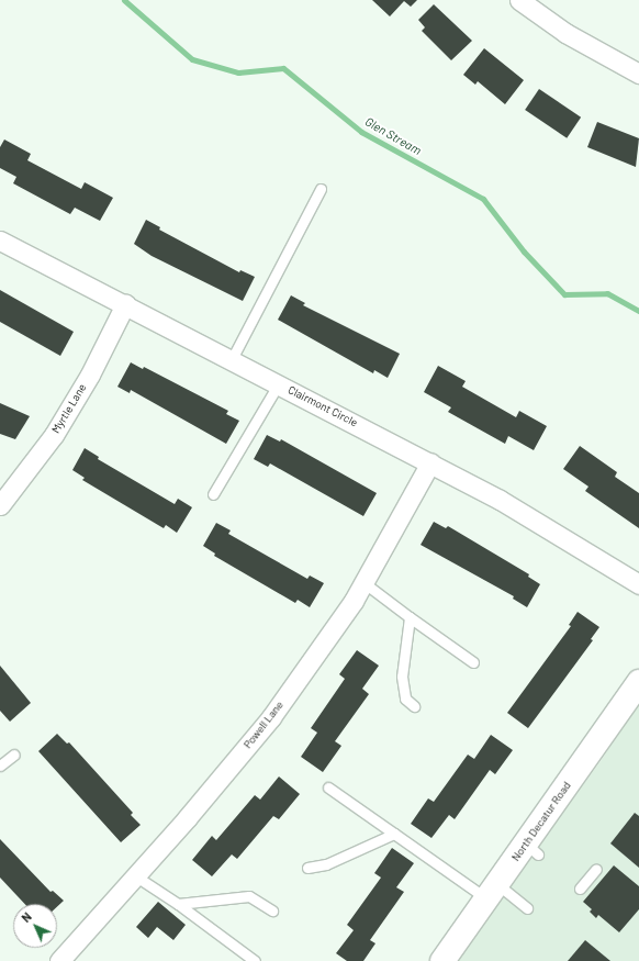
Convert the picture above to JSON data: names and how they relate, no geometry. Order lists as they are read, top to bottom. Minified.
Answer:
{"streets":{"main road":["North Decatur Road"],"street":["Clairmont Circle","Myrtle Lane","Powell Lane"]},"crossings":[["Clairmont Circle","Myrtle Lane"],["Clairmont Circle","Powell Lane"]],"water":["Glen Stream"],"north":"top left"}
